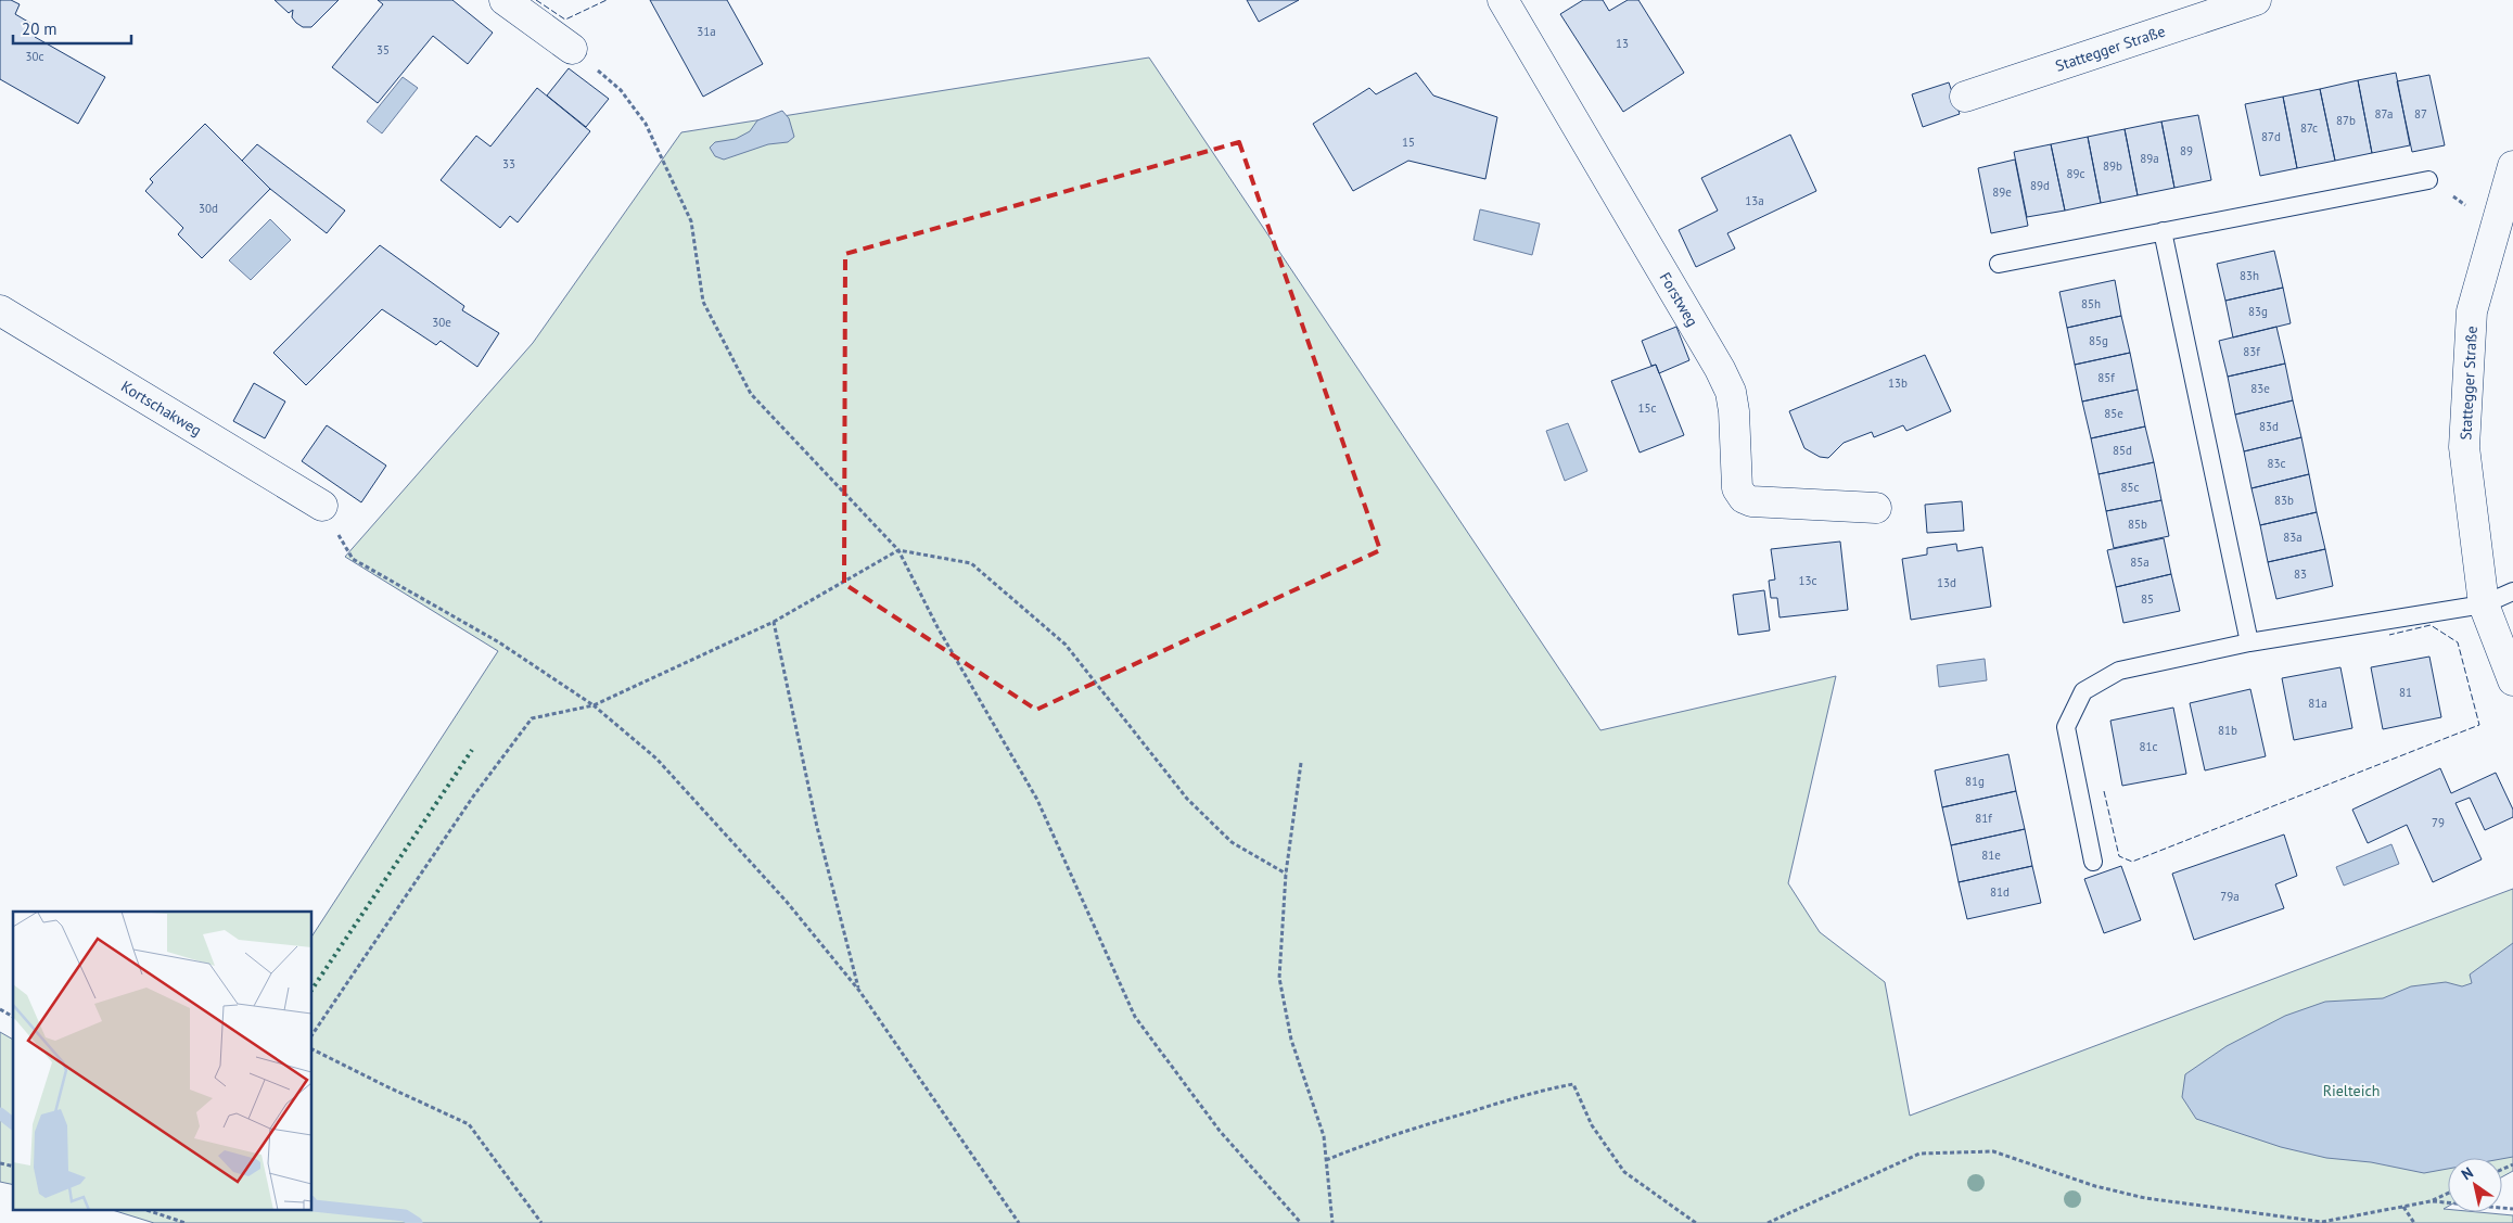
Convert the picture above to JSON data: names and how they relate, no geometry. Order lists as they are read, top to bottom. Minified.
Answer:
{"streets":{"street":["Stattegger Straße","Forstweg","Kortschakweg"]},"parks":["Rielteich"],"house_numbers":["31a","13","35","30c","87a","87","87b","87c","87d","15","89","89a","33","89b","89c","89d","89e","13a","30d","83h","85h","83g","30e","85g","83f","85f","13b","83e","15c","85e","83d","85d","83c","85c","83b","85b","83a","85a","83","13c","13d","85","81","81a","81b","81c","81g","81f","79","81e","81d","79a"],"scale_bar":"20 m","north":"top left"}
